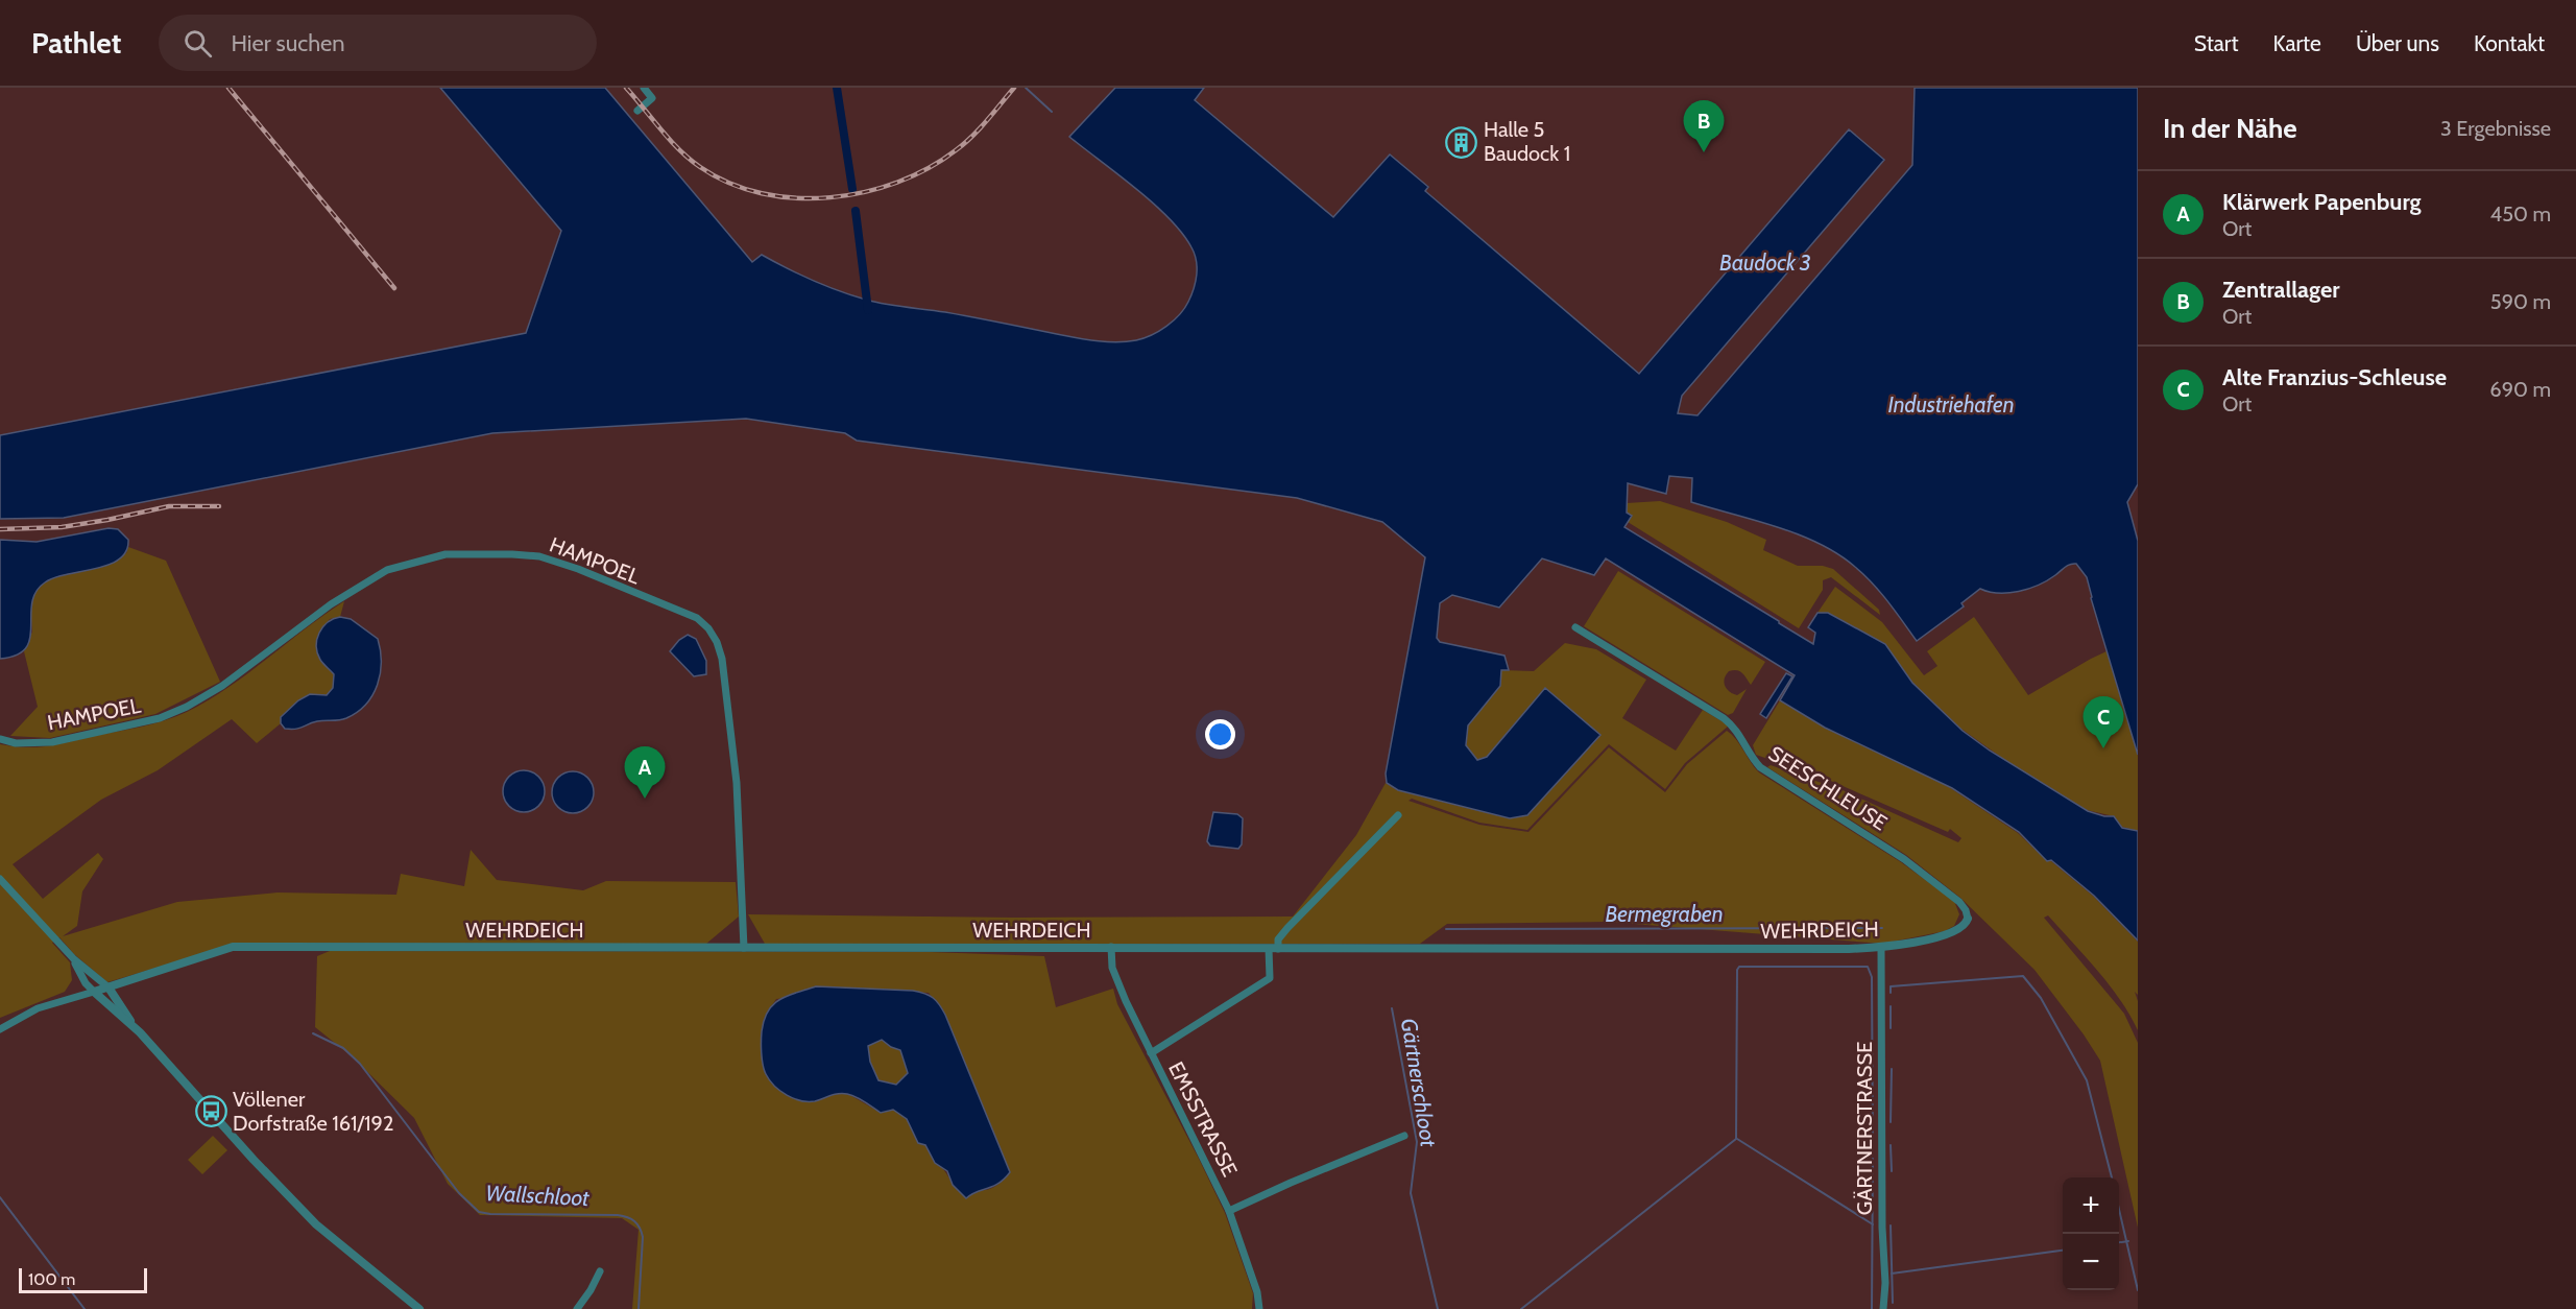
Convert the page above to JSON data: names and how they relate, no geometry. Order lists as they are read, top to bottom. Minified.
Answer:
{"streets":{"street":["HAMPOEL","SEESCHLEUSE","WEHRDEICH","EMSSTRASSE","GÄRTNERSTRASSE"]},"crossings":[["HAMPOEL","WEHRDEICH"],["SEESCHLEUSE","WEHRDEICH"],["WEHRDEICH","EMSSTRASSE"],["WEHRDEICH","GÄRTNERSTRASSE"]],"water":["Baudock 3","Industriehafen","Bermegraben","Gärtnerschloot","Wallschloot"],"places":{"building":["Halle 5 Baudock 1"],"bus stop":["Völlener Dorfstraße 161/192"]},"scale_bar":"100 m","page":{"header":"Pathlet","search":"Hier suchen","nav":["Start","Karte","Über uns","Kontakt"],"heading":["In der Nähe","3 Ergebnisse"],"pins":["B","C","A"],"list":[{"mark":"A","name":"Klärwerk Papenburg","note":"Ort","value":"450 m"},{"mark":"B","name":"Zentrallager","note":"Ort","value":"590 m"},{"mark":"C","name":"Alte Franzius-Schleuse","note":"Ort","value":"690 m"}],"map_buttons":["+","−"],"scale":"100 m"}}
